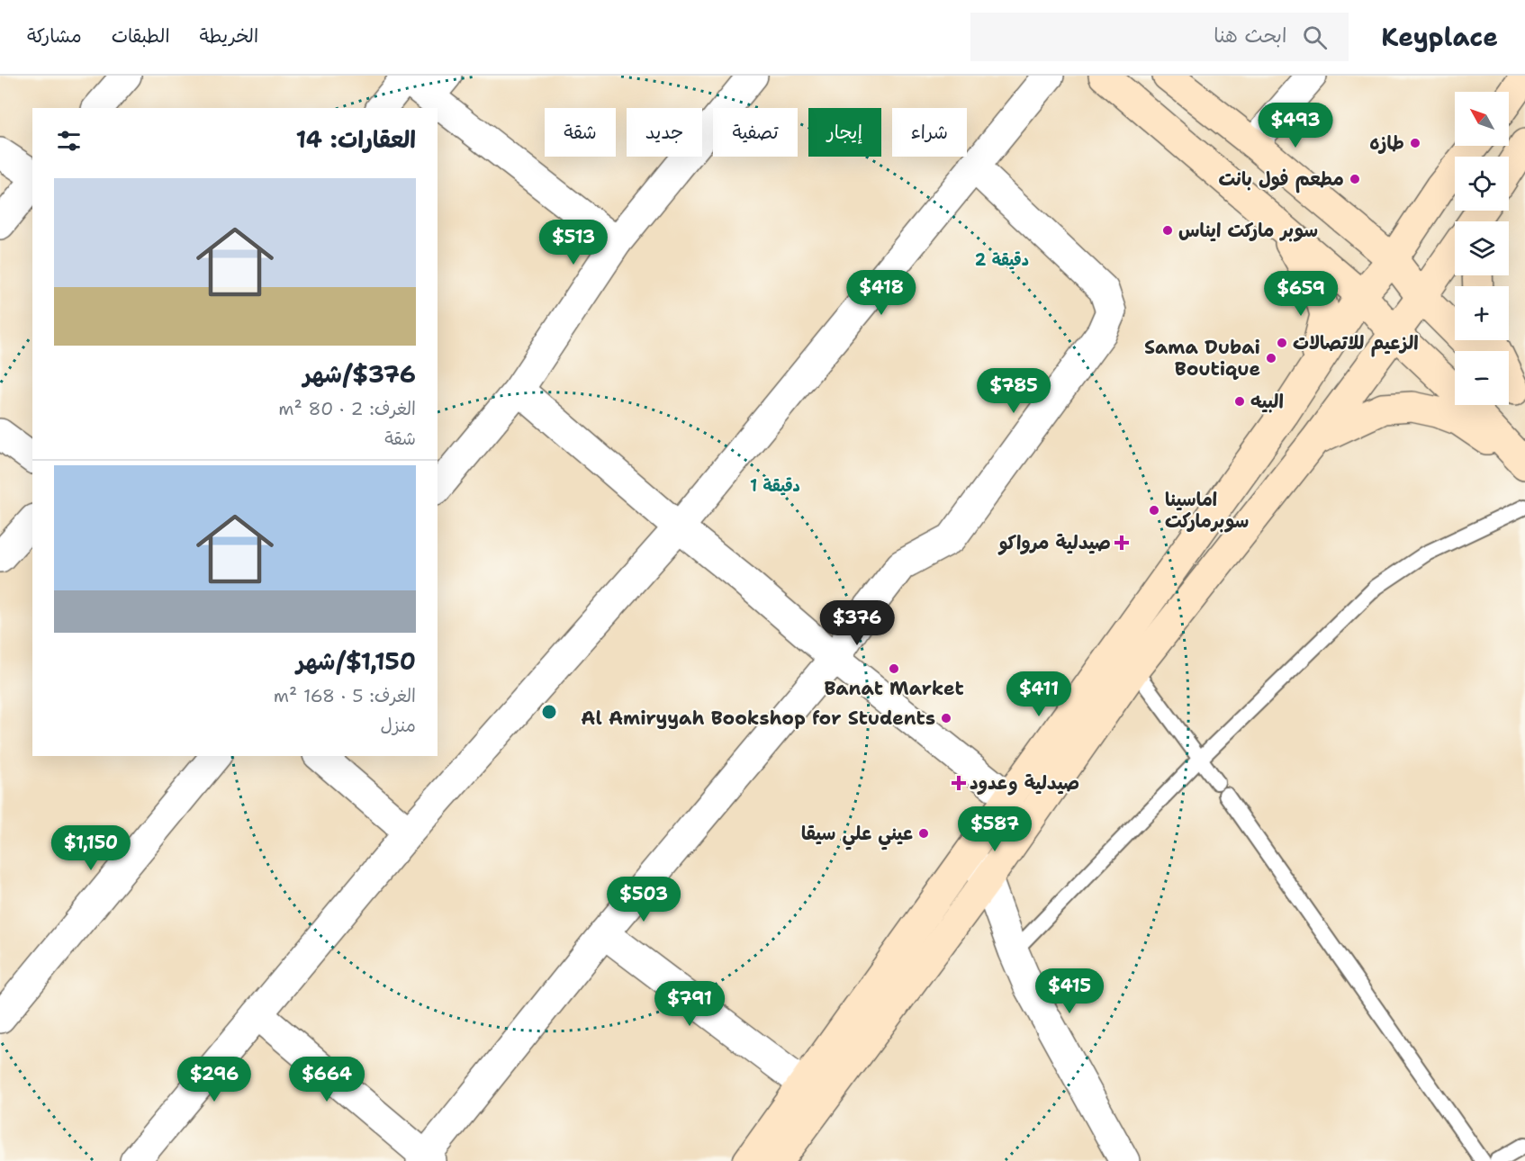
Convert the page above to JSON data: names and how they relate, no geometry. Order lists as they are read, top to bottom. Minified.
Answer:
{"places":{"other":["طازه","مطعم فول بانت","سوبر ماركت ايناس","الزعيم للاتصالات","Sama Dubai Boutique","البيه","اماسينا سوبرماركت","Banat Market","Al Amiryyah Bookshop for Students","عيني علي سيقا"],"health":["صيدلية مرواكو","صيدلية وعدود"]},"north":"top left","page":{"header":"Keyplace","search":"ابحث هنا","nav":["الخريطة","الطبقات","مشاركة"],"map_buttons":["+","−"],"price":["$493","$513","$418","$659","$785","$376","$411","$587","$1,150","$503","$415","$791","$296","$664"],"chip":["شراء","إيجار","تصفية","جديد","شقة"],"heading":"العقارات: 14","list":[{"name":"$376/شهر","note":"الغرف: 2 · 80 m² · شقة"},{"name":"$1,150/شهر","note":"الغرف: 5 · 168 m² · منزل"}]},"rings":["2 دقيقة","1 دقيقة"]}
